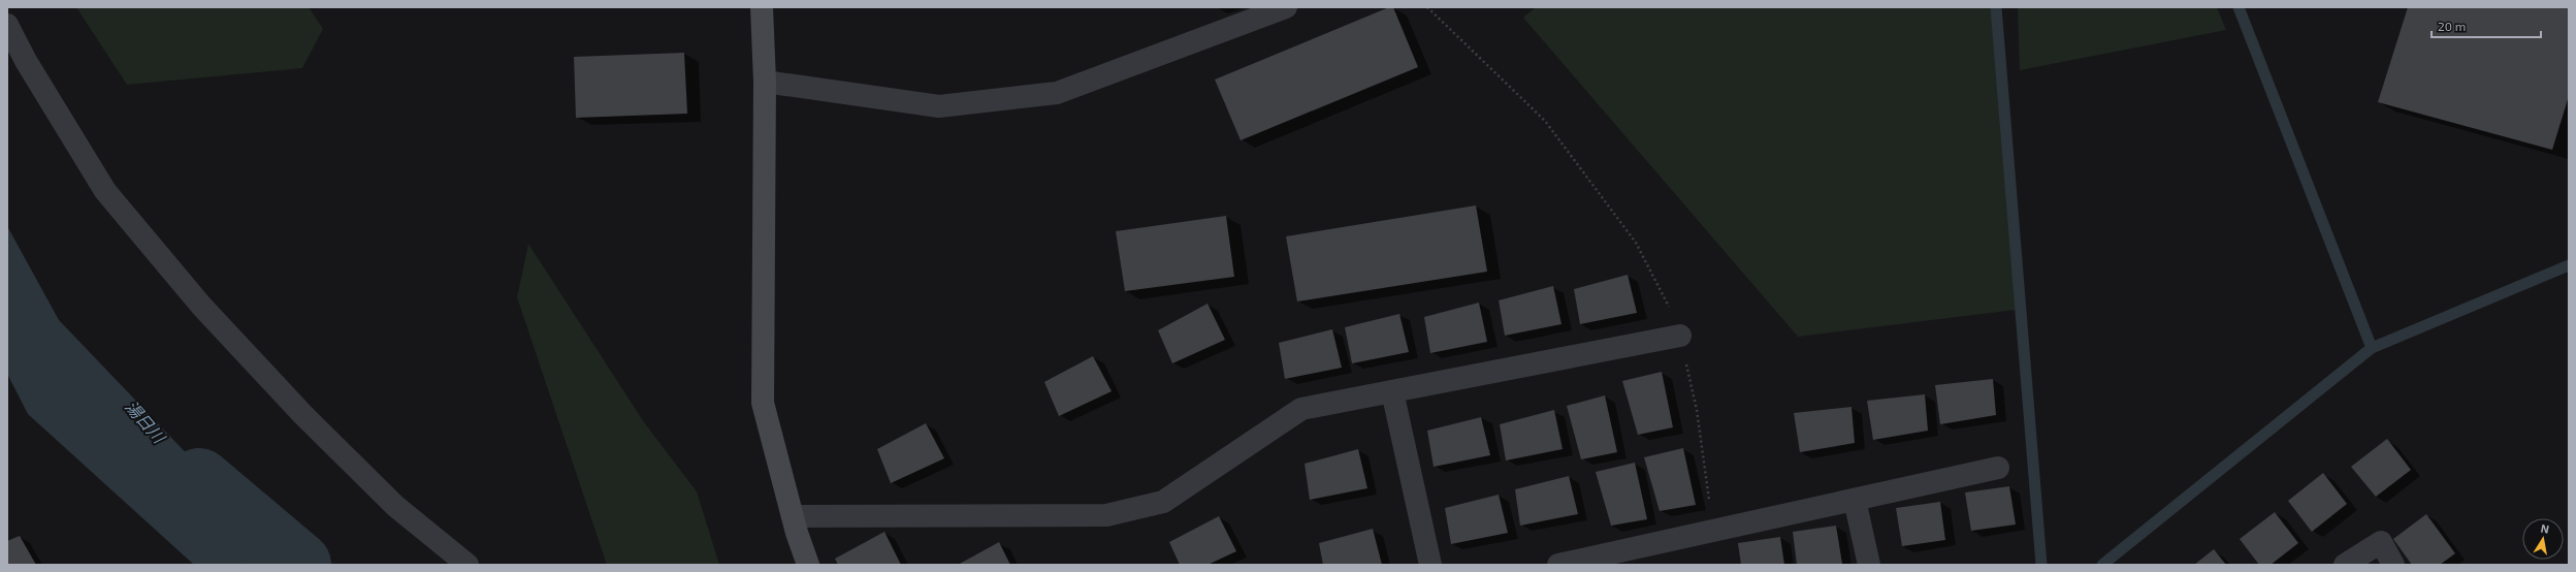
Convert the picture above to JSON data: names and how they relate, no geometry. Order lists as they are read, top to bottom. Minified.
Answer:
{"water":["湯日川"],"scale_bar":"20 m","north":"top"}
